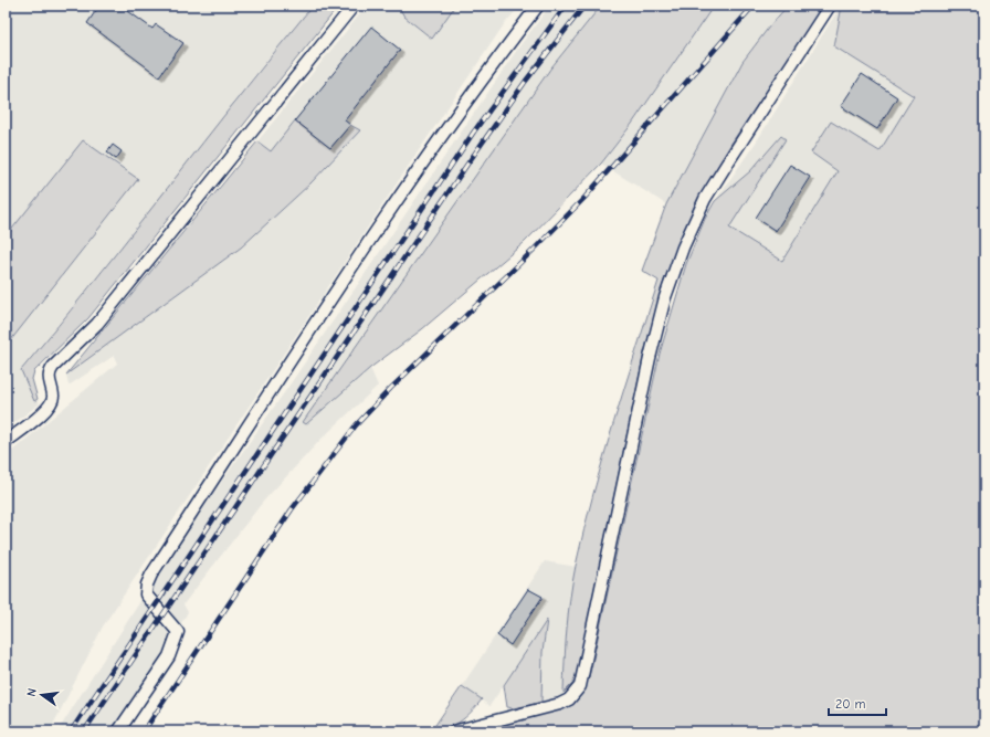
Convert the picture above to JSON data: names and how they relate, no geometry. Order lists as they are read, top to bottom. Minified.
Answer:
{"scale_bar":"20 m","north":"left"}
